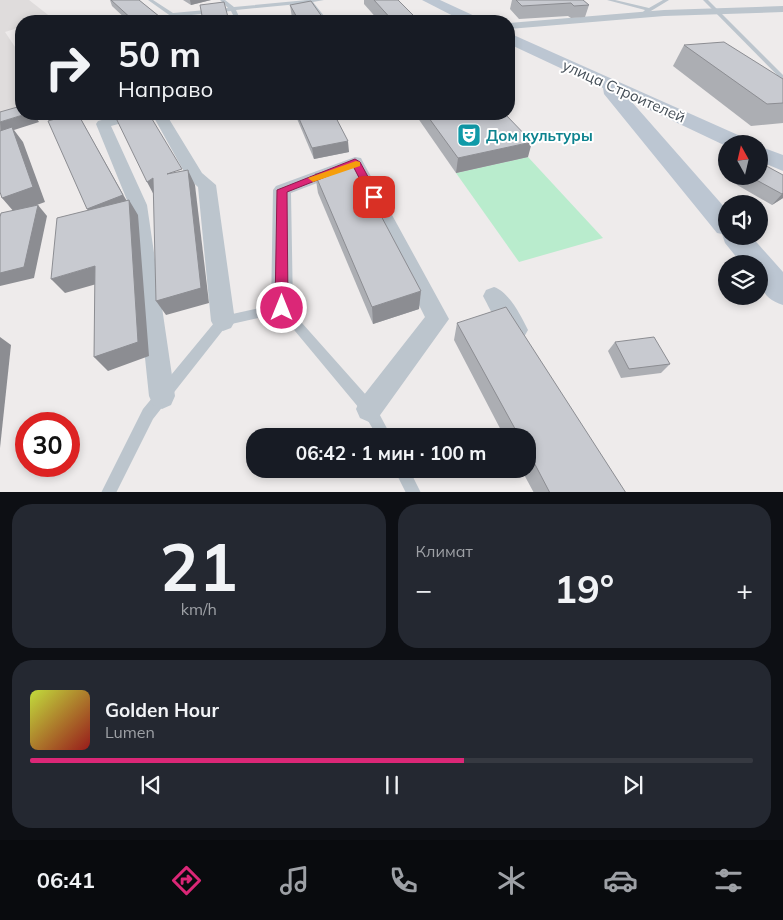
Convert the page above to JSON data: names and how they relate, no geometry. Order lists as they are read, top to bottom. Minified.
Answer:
{"streets":{"street":["улица Строителей"]},"places":{"theatre":["Дом культуры"]},"north":"top","page":{"turn":["50 m","Направо"],"limit":"30","trip":"06:42 · 1 мин · 100 m","tile":[["21","km/h"],"Климат"],"heat":["−","19°","+"],"song":["Golden Hour","Lumen"],"tabs":"06:41"}}
